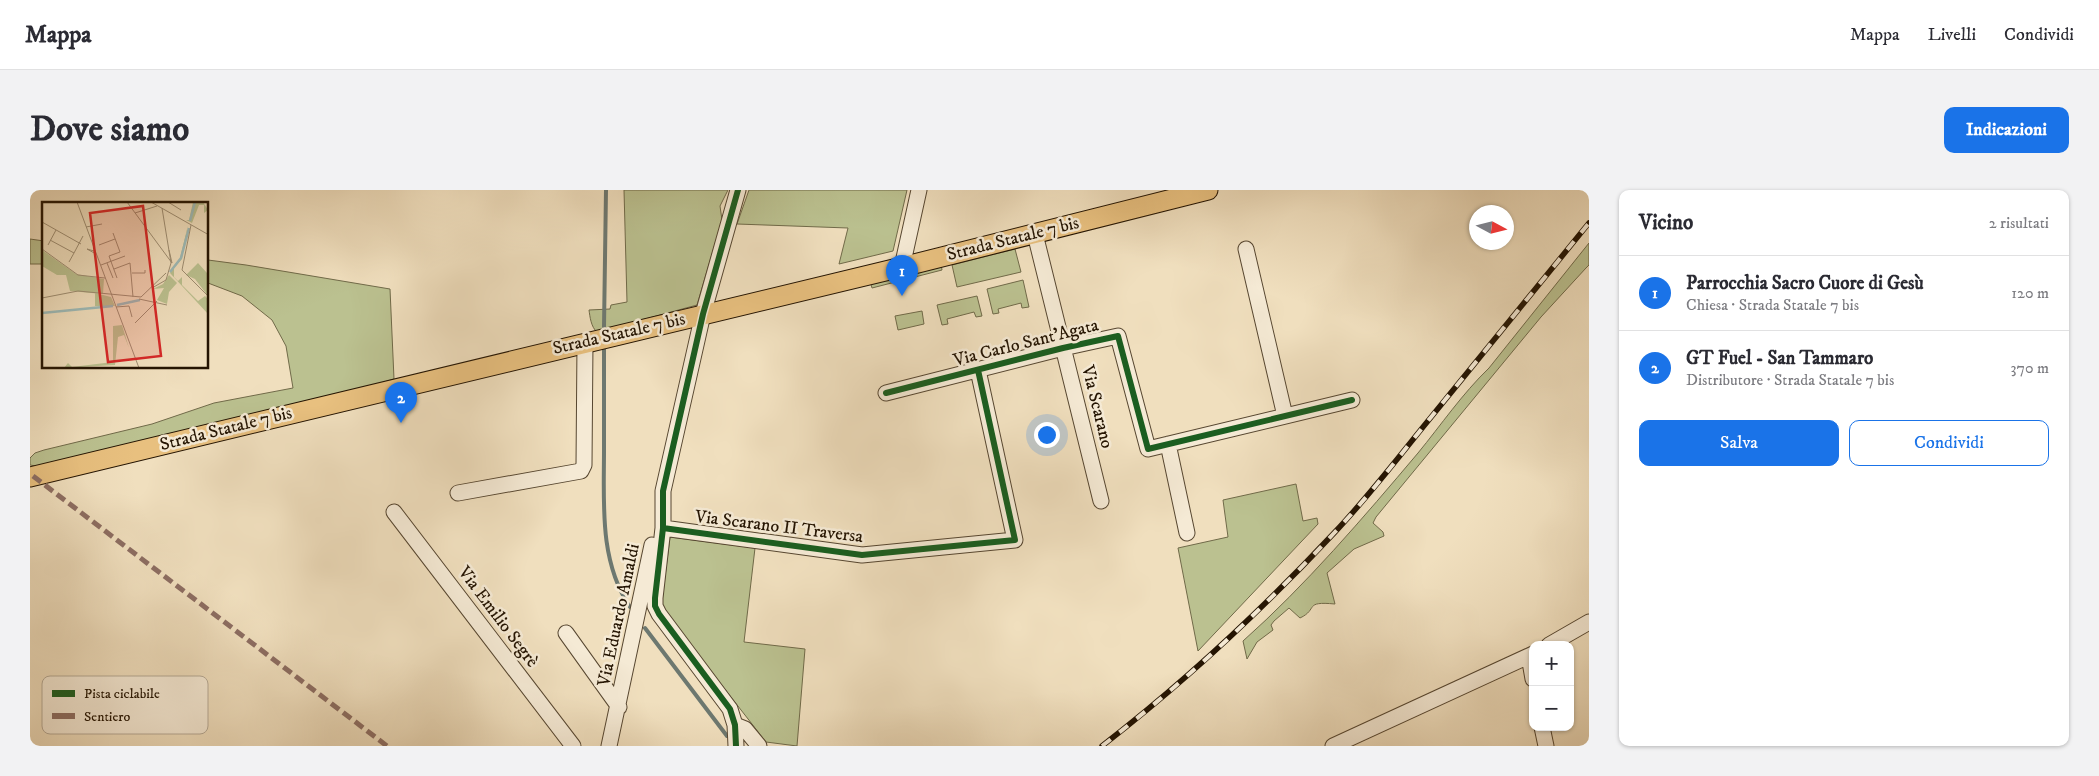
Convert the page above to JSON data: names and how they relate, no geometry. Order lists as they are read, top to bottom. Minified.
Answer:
{"streets":{"main road":["Strada Statale 7 bis"],"street":["Via Carlo Sant'Agata","Via Scarano","Via Scarano II Traversa","Via Eduardo Amaldi","Via Emilio Segrè"]},"crossings":[["Strada Statale 7 bis","Via Scarano"],["Via Carlo Sant'Agata","Via Scarano"],["Via Carlo Sant'Agata","Via Scarano II Traversa"]],"legend":["Pista ciclabile","Sentiero"],"north":"right","page":{"header":"Mappa","nav":["Mappa","Livelli","Condividi"],"buttons":["Indicazioni",["Salva","Condividi"]],"title":"Dove siamo","heading":["Vicino","2 risultati"],"pins":["1","2"],"list":[{"mark":"1","name":"Parrocchia Sacro Cuore di Gesù","note":"Chiesa · Strada Statale 7 bis","value":"120 m"},{"mark":"2","name":"GT Fuel - San Tammaro","note":"Distributore · Strada Statale 7 bis","value":"370 m"}],"map_buttons":["+","−"]}}
